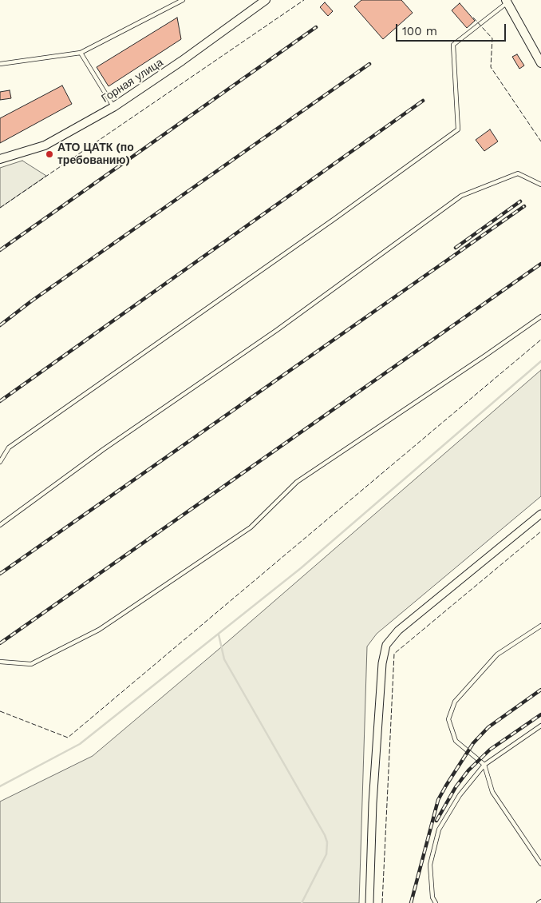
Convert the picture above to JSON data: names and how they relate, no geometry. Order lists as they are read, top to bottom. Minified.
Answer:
{"streets":{"street":["Горная улица"]},"places":["АТО ЦАТК (по требованию)"],"scale_bar":"100 m"}
